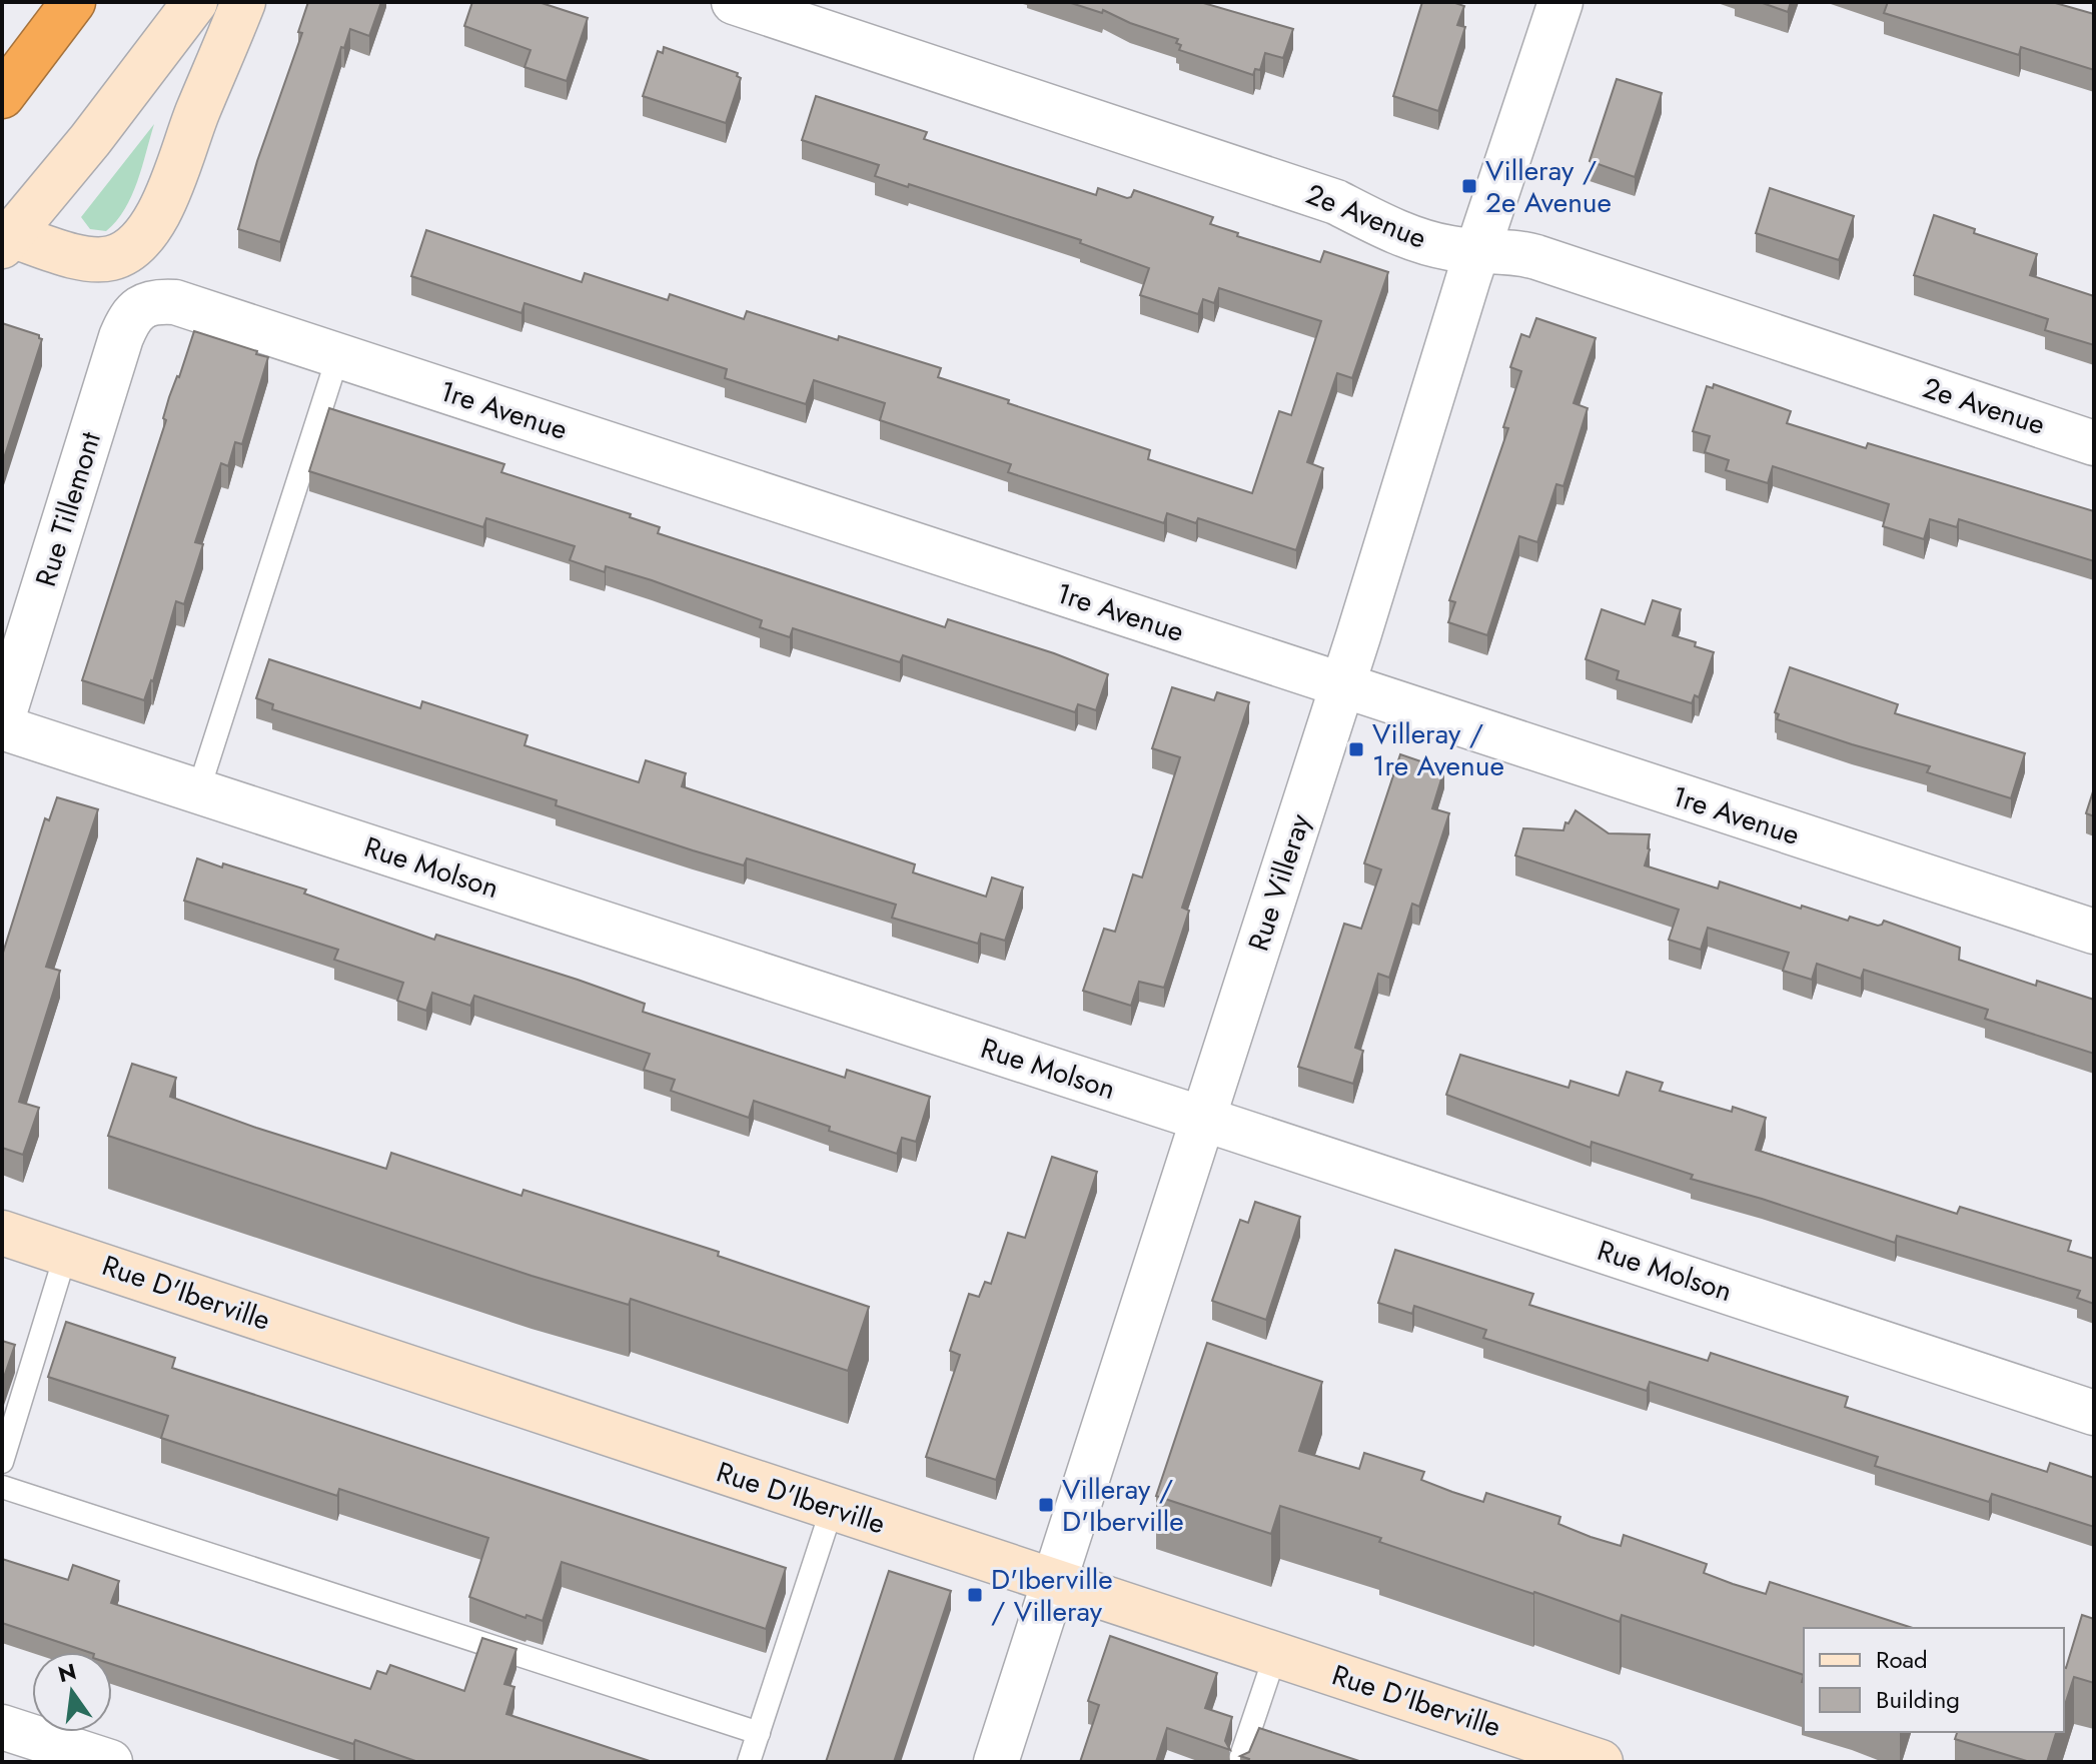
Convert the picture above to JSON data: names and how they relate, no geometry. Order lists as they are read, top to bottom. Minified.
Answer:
{"streets":{"main road":["Rue D'Iberville"],"street":["2e Avenue","1re Avenue","Rue Tillemont","Rue Molson","Rue Villeray"]},"crossings":[["2e Avenue","Rue Villeray"],["1re Avenue","Rue Tillemont"],["1re Avenue","Rue Villeray"],["Rue Molson","Rue Villeray"],["Rue Villeray","Rue D'Iberville"]],"places":{"transit":["Villeray / 2e Avenue","Villeray / 1re Avenue","Villeray / D'Iberville","D'Iberville / Villeray"]},"legend":["Road","Building"],"north":"top"}
